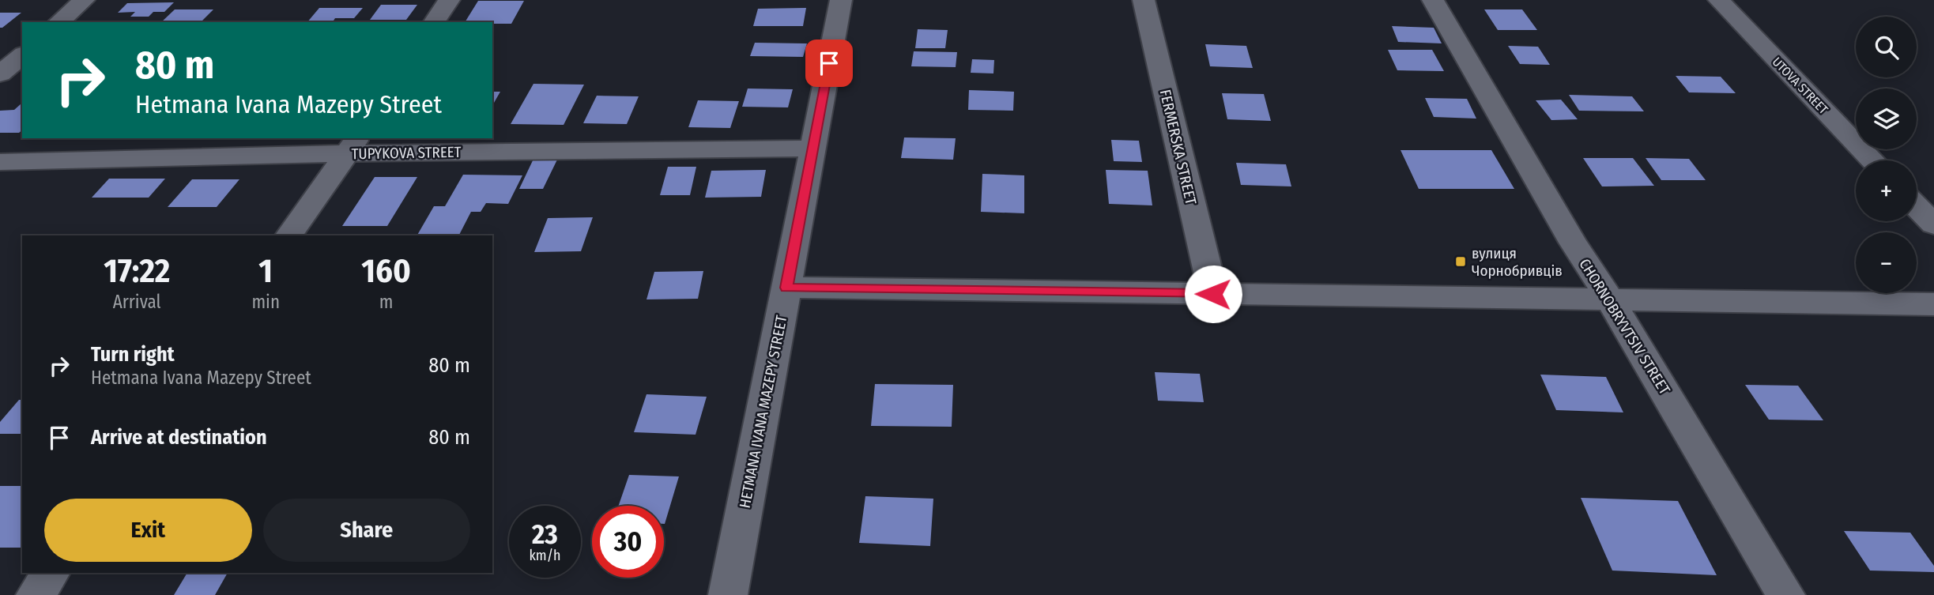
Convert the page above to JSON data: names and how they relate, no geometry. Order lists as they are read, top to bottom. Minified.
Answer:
{"streets":{"street":["UTOVA STREET","FERMERSKA STREET","TUPYKOVA STREET","CHORNOBRYVTSIV STREET","HETMANA IVANA MAZEPY STREET"]},"crossings":[["TUPYKOVA STREET","HETMANA IVANA MAZEPY STREET"]],"places":{"transit":["вулиця Чорнобривців"]},"page":{"map_buttons":["+","−"],"turn":["80 m","Hetmana Ivana Mazepy Street"],"eta":["17:22","Arrival","1","min","160","m"],"list":[{"name":"Turn right","note":"Hetmana Ivana Mazepy Street","value":"80 m"},{"name":"Arrive at destination","value":"80 m"}],"buttons":["Exit","Share"],"speed":"23 km/h","limit":"30"}}
